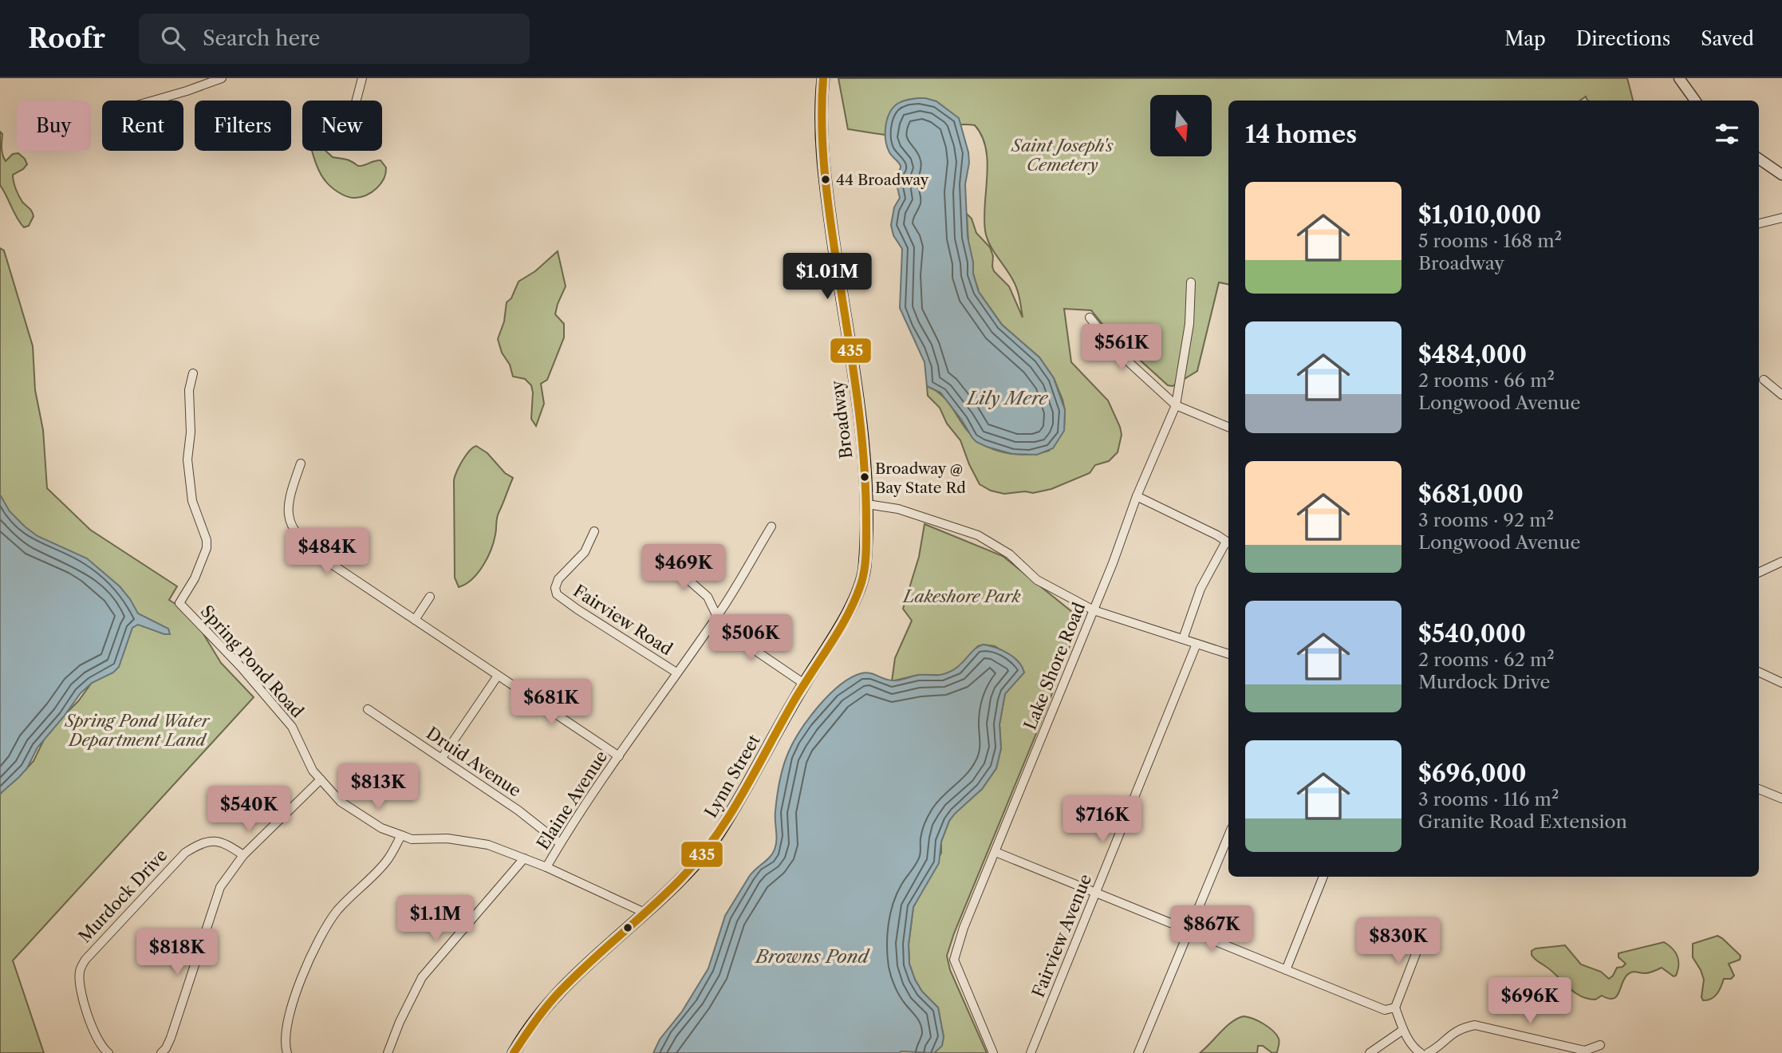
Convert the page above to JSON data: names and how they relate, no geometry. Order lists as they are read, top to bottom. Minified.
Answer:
{"streets":{"main road":["Broadway","Lynn Street"],"street":["Fairview Road","Spring Pond Road","Lake Shore Road","Druid Avenue","Elaine Avenue","Murdock Drive","Fairview Avenue"]},"crossings":[["Broadway","Lynn Street"],["Fairview Road","Elaine Avenue"],["Spring Pond Road","Lynn Street"],["Spring Pond Road","Elaine Avenue"],["Druid Avenue","Elaine Avenue"]],"water":["Lily Mere","Browns Pond"],"parks":["Saint Joseph's Cemetery","Lakeshore Park","Spring Pond Water Department Land"],"places":["44 Broadway","Broadway @ Bay State Rd"],"lines":["transit line 435"],"north":"bottom","page":{"header":"Roofr","search":"Search here","nav":["Map","Directions","Saved"],"chip":["Buy","Rent","Filters","New"],"heading":"14 homes","list":[{"name":"$1,010,000","note":"5 rooms · 168 m² · Broadway"},{"name":"$484,000","note":"2 rooms · 66 m² · Longwood Avenue"},{"name":"$681,000","note":"3 rooms · 92 m² · Longwood Avenue"},{"name":"$540,000","note":"2 rooms · 62 m² · Murdock Drive"},{"name":"$696,000","note":"3 rooms · 116 m² · Granite Road Extension"}],"price":["$1.01M","$561K","$484K","$469K","$506K","$681K","$813K","$540K","$716K","$1.1M","$867K","$830K","$818K","$696K"]}}
